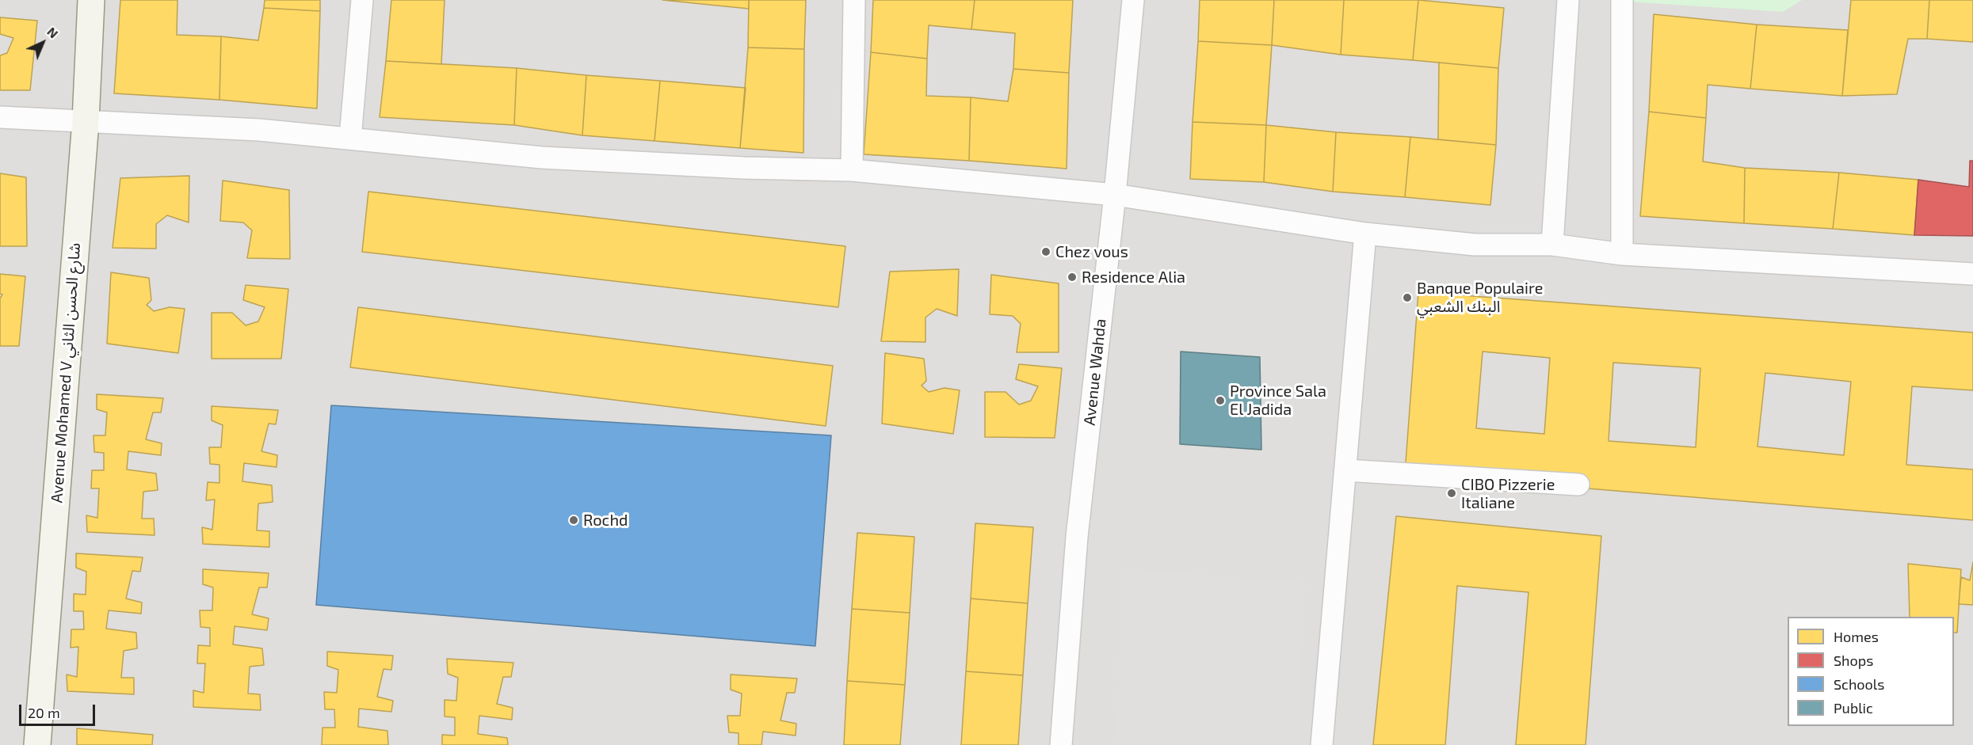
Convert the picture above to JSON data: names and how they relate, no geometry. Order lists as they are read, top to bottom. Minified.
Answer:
{"streets":{"street":["Avenue Wahda","Avenue Mohamed V شارع الحسن الثاني"]},"places":["Chez vous","Residence Alia","Banque Populaire البنك الشعبي","Province Sala El Jadida","CIBO Pizzerie Italiane","Rochd"],"legend":["Homes","Shops","Schools","Public"],"scale_bar":"20 m","north":"top right"}
